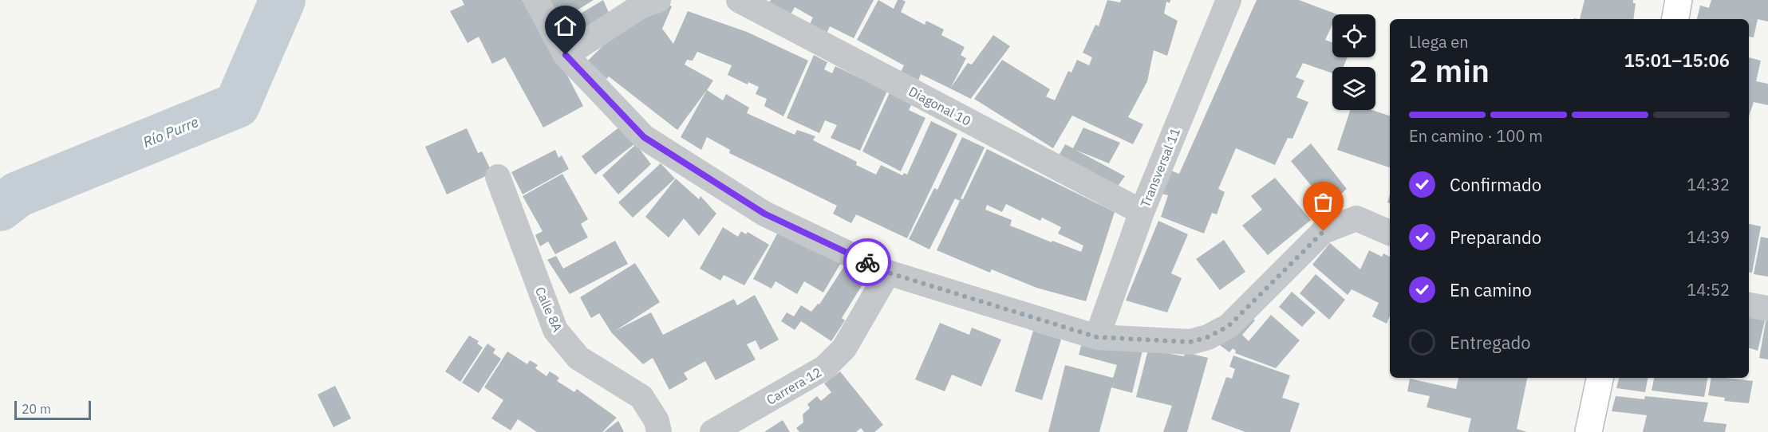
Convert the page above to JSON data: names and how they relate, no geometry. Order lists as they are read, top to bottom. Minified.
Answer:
{"streets":{"street":["Diagonal 10","Transversal 11","Calle 8A","Carrera 12"]},"crossings":[["Diagonal 10","Transversal 11"]],"water":["Río Purre"],"scale_bar":"20 m","page":{"heading":["2 min","Llega en","15:01–15:06"],"bar":"En camino · 100 m","list":[["Confirmado","14:32"],["Preparando","14:39"],["En camino","14:52"],"Entregado"],"scale":"20 m"}}
